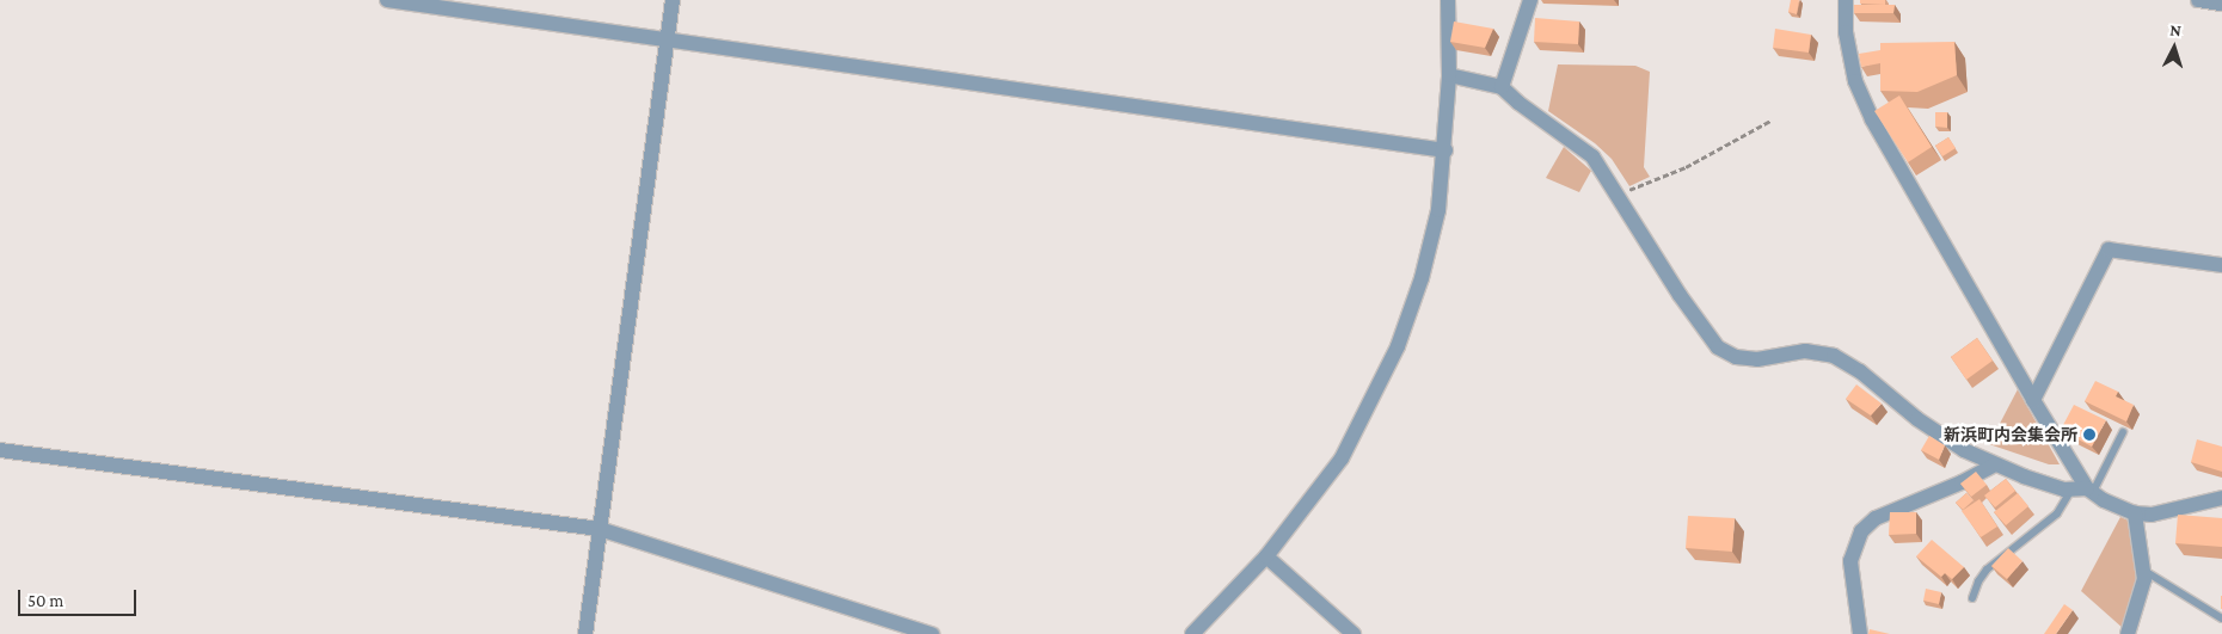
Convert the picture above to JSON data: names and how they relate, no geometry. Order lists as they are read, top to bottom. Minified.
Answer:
{"places":["新浜町内会集会所"],"scale_bar":"50 m","north":"top"}
